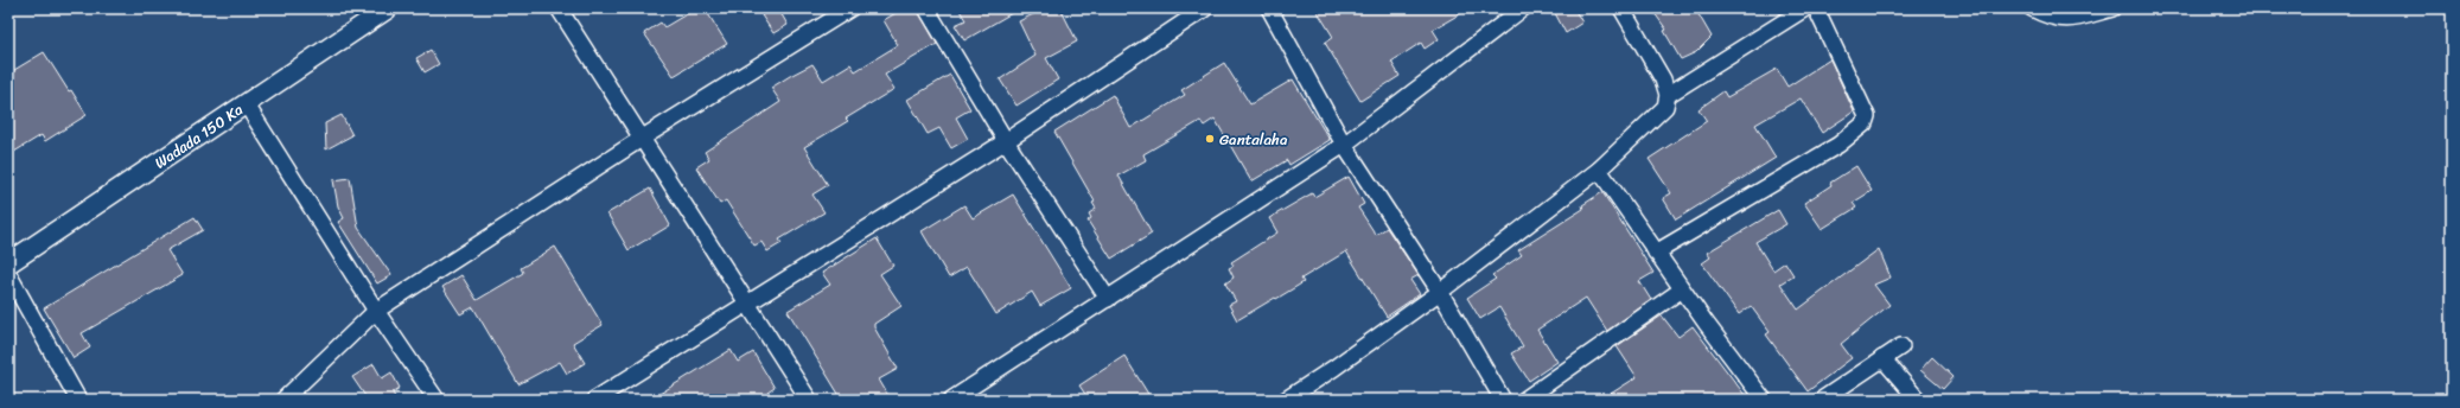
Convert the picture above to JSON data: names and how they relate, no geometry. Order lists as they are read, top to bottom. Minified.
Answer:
{"streets":{"street":["Wadada 150 Ka"]},"places":["Gantalaha"]}
